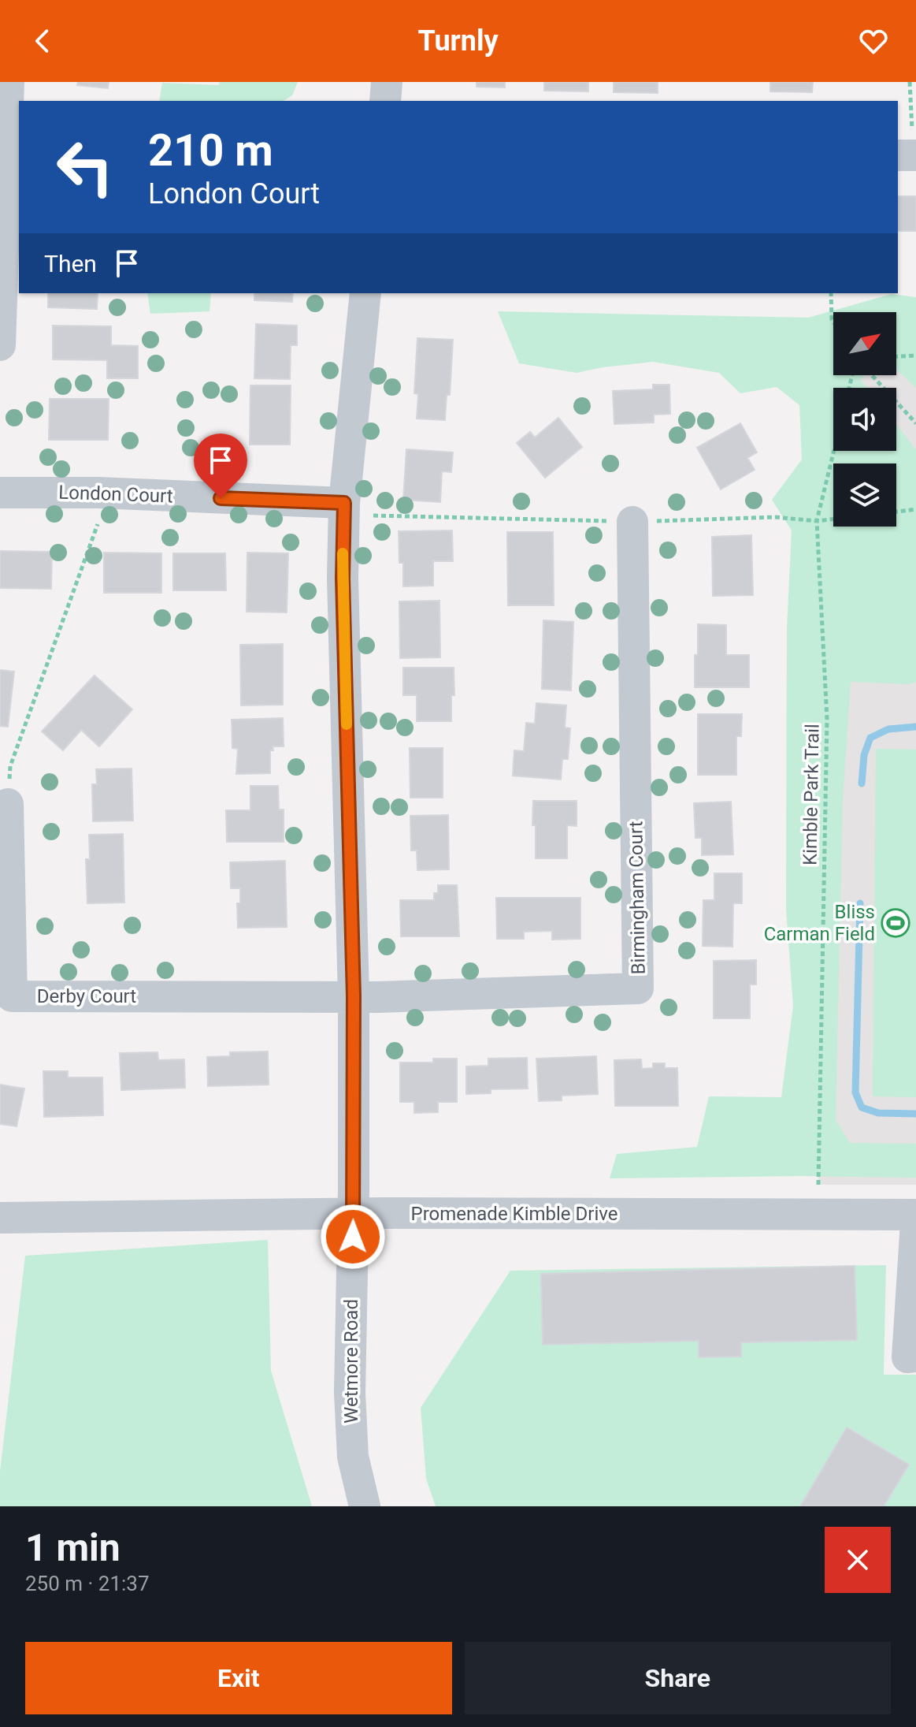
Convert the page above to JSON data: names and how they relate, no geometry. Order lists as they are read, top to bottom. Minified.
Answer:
{"streets":{"street":["London Court","Birmingham Court","Derby Court","Promenade Kimble Drive","Wetmore Road"],"path":["Kimble Park Trail"]},"crossings":[["London Court","Wetmore Road"],["Birmingham Court","Derby Court"],["Birmingham Court","Wetmore Road"],["Derby Court","Wetmore Road"],["Promenade Kimble Drive","Wetmore Road"]],"places":{"sports":["Bliss Carman Field"]},"north":"top right","page":{"header":"Turnly","turn":["210 m","London Court"],"then":"Then","heading":["1 min","250 m · 21:37"],"buttons":["Exit","Share"]}}
